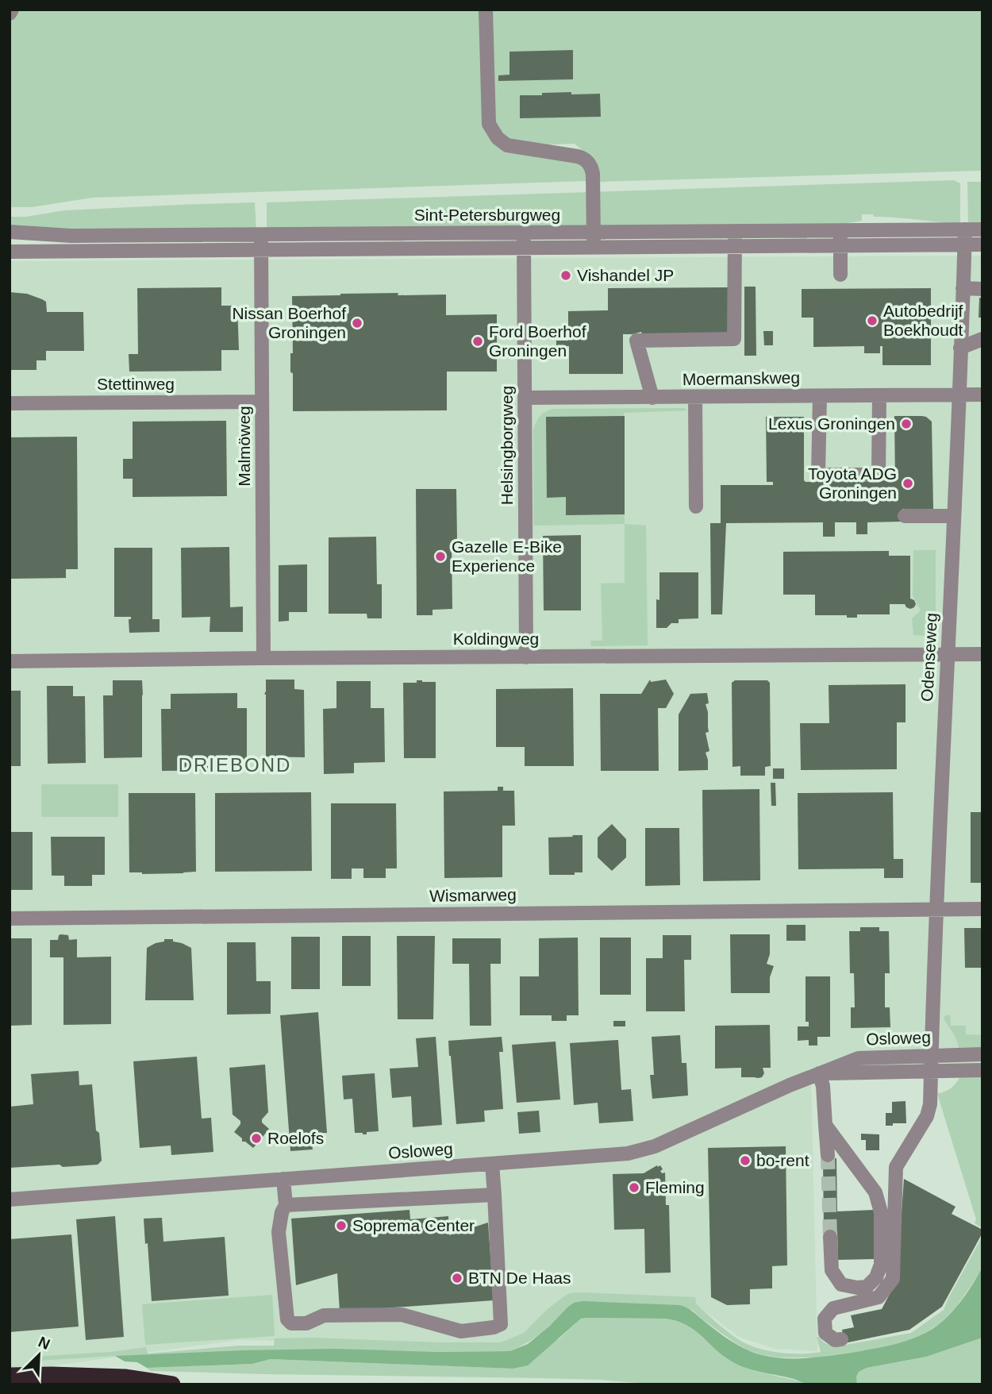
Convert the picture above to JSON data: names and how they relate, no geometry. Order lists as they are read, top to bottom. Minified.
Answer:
{"streets":{"street":["Sint-Petersburgweg","Moermanskweg","Stettinweg","Helsingborgweg","Malmöweg","Koldingweg","Odenseweg","Wismarweg","Osloweg"]},"crossings":[["Sint-Petersburgweg","Helsingborgweg"],["Sint-Petersburgweg","Malmöweg"],["Sint-Petersburgweg","Odenseweg"],["Moermanskweg","Helsingborgweg"],["Moermanskweg","Odenseweg"],["Stettinweg","Malmöweg"],["Helsingborgweg","Koldingweg"],["Malmöweg","Koldingweg"],["Koldingweg","Odenseweg"],["Odenseweg","Wismarweg"],["Odenseweg","Osloweg"]],"districts":["DRIEBOND"],"places":["Vishandel JP","Autobedrijf Boekhoudt","Nissan Boerhof Groningen","Ford Boerhof Groningen","Lexus Groningen","Toyota ADG Groningen","Gazelle E-Bike Experience","Roelofs","bo-rent","Fleming","Soprema Center","BTN De Haas"],"north":"top right"}
